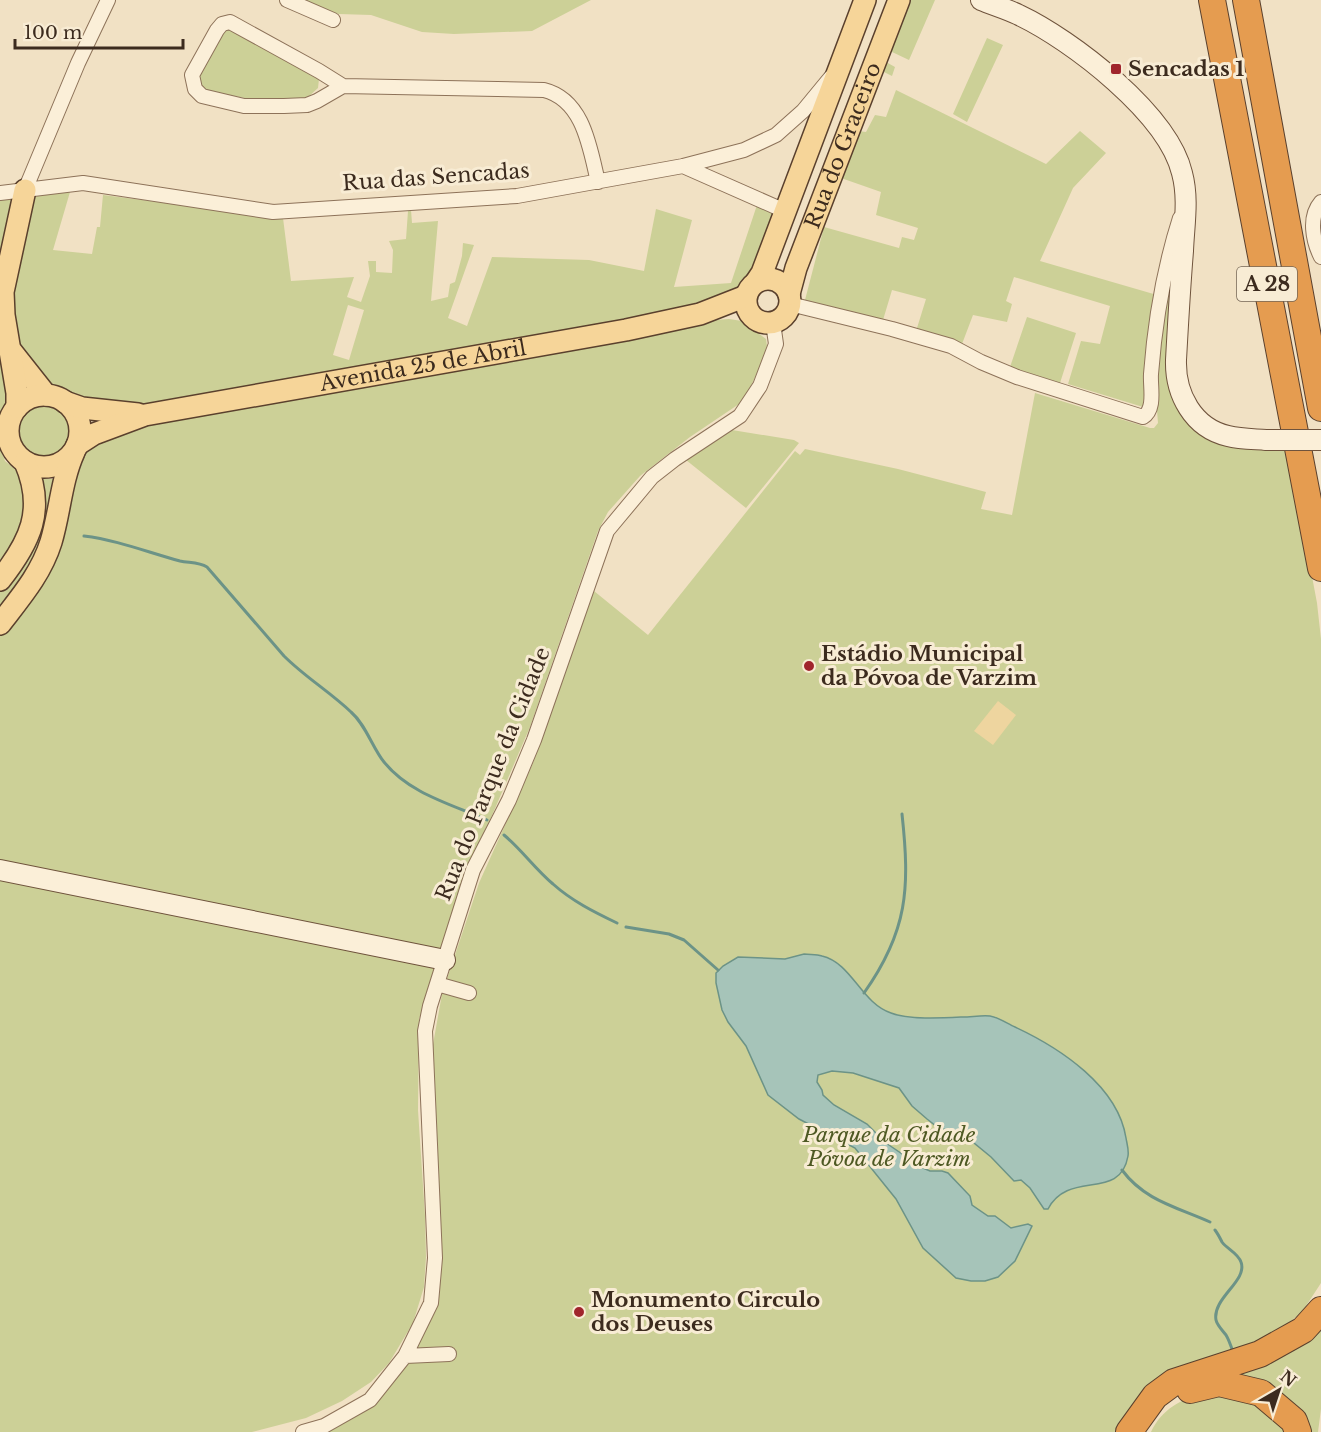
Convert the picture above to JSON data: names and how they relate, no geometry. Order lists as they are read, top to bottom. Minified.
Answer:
{"streets":{"highway":["A 28"],"main road":["Rua do Graceiro","Avenida 25 de Abril"],"street":["Rua das Sencadas","Rua do Parque da Cidade"]},"crossings":[["Rua do Graceiro","Avenida 25 de Abril"],["Rua do Graceiro","Rua do Parque da Cidade"],["Avenida 25 de Abril","Rua do Parque da Cidade"]],"parks":["Parque da Cidade Póvoa de Varzim"],"places":{"transit":["Sencadas 1"],"other":["Estádio Municipal da Póvoa de Varzim","Monumento Circulo dos Deuses"]},"scale_bar":"100 m","north":"top right"}
